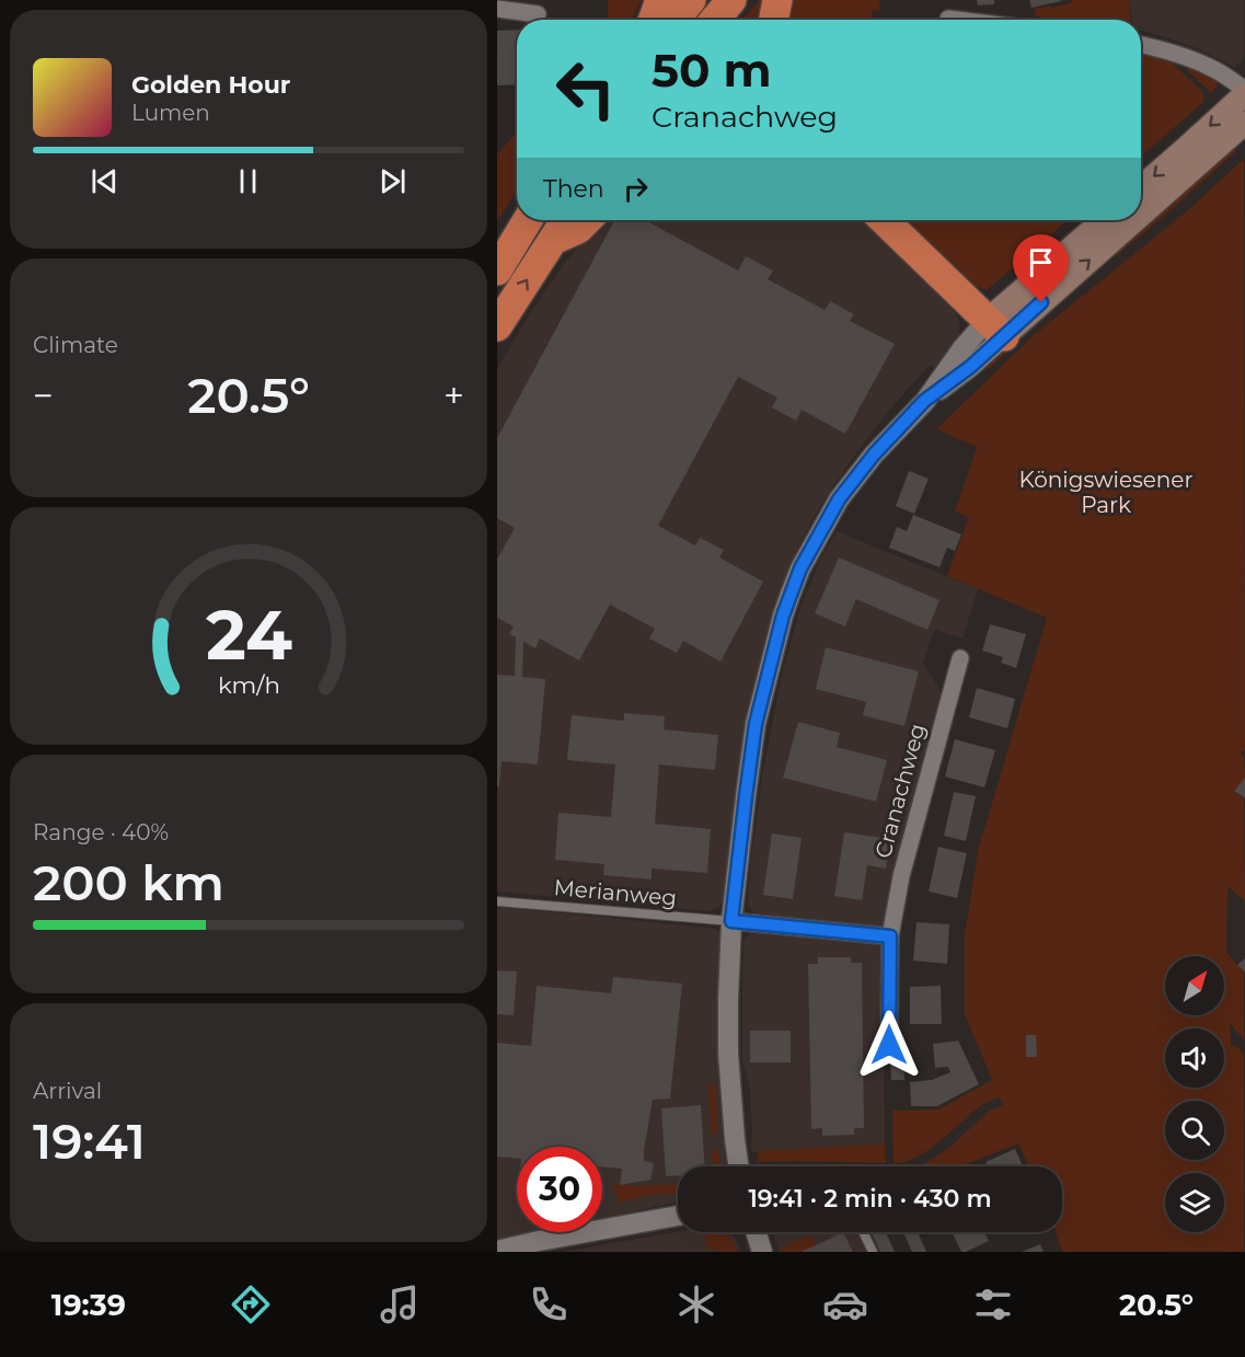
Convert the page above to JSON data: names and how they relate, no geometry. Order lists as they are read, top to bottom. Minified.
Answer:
{"streets":{"street":["Cranachweg"],"lane":["Merianweg"]},"parks":["Königswiesener Park"],"north":"top right","page":{"turn":["50 m","Cranachweg"],"song":["Golden Hour","Lumen"],"then":"Then","tile":["Climate",["Range · 40%","200 km"],["Arrival","19:41"]],"heat":["−","20.5°","+"],"limit":"30","trip":"19:41 · 2 min · 430 m","tabs":["19:39","20.5°"],"gauge":["24","km/h"]}}
